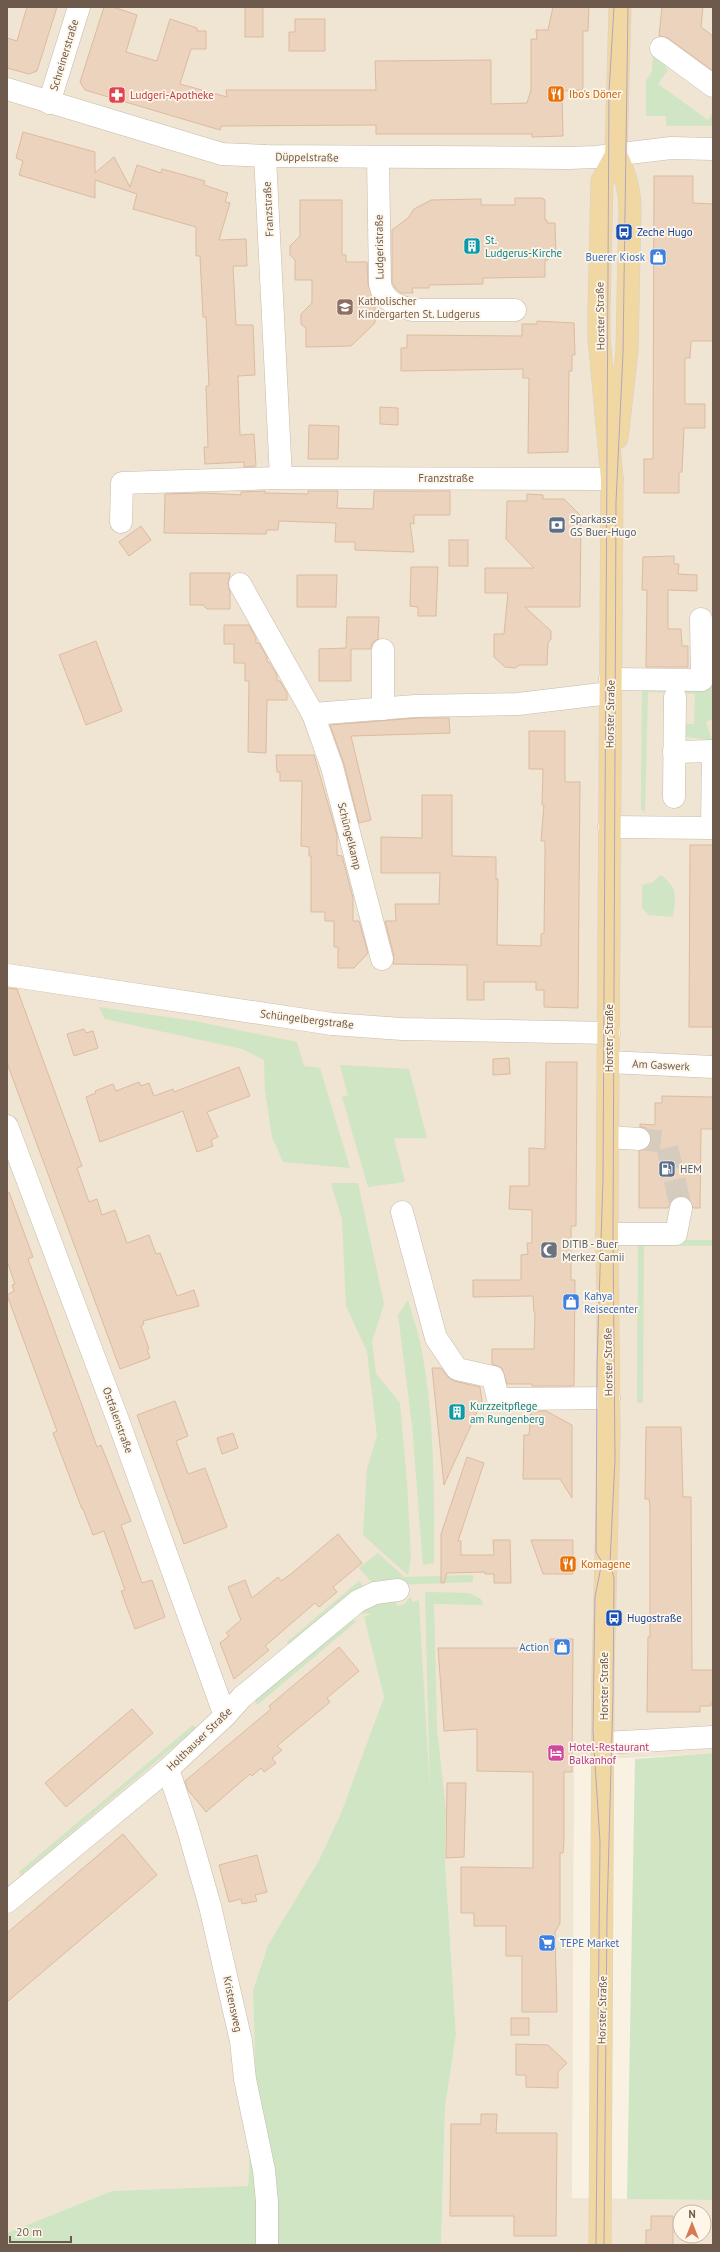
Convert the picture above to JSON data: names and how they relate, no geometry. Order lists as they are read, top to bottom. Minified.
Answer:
{"streets":{"main road":["Horster Straße"],"street":["Schreinerstraße","Düppelstraße","Franzstraße","Ludgeristraße","Schüngelkamp","Schüngelbergstraße","Am Gaswerk","Ostfalenstraße","Holthauser Straße","Kristensweg"]},"crossings":[["Schreinerstraße","Düppelstraße"],["Düppelstraße","Franzstraße"],["Düppelstraße","Ludgeristraße"],["Düppelstraße","Horster Straße"],["Franzstraße","Horster Straße"],["Horster Straße","Schüngelbergstraße"],["Horster Straße","Am Gaswerk"],["Ostfalenstraße","Holthauser Straße"],["Holthauser Straße","Kristensweg"]],"places":{"restaurant":["Ibo's Döner","Komagene"],"pharmacy":["Ludgeri-Apotheke"],"bus stop":["Zeche Hugo","Hugostraße"],"building":["St. Ludgerus-Kirche","Kurzzeitpflege am Rungenberg"],"shop":["Buerer Kiosk","Kahya Reisecenter","Action"],"school or university":["Katholischer Kindergarten St. Ludgerus"],"bank":["Sparkasse GS Buer-Hugo"],"fuel station":["HEM"],"mosque":["DITIB - Buer Merkez Camii"],"hotel":["Hotel-Restaurant Balkanhof"],"supermarket":["TEPE Market"]},"scale_bar":"20 m","north":"top"}
